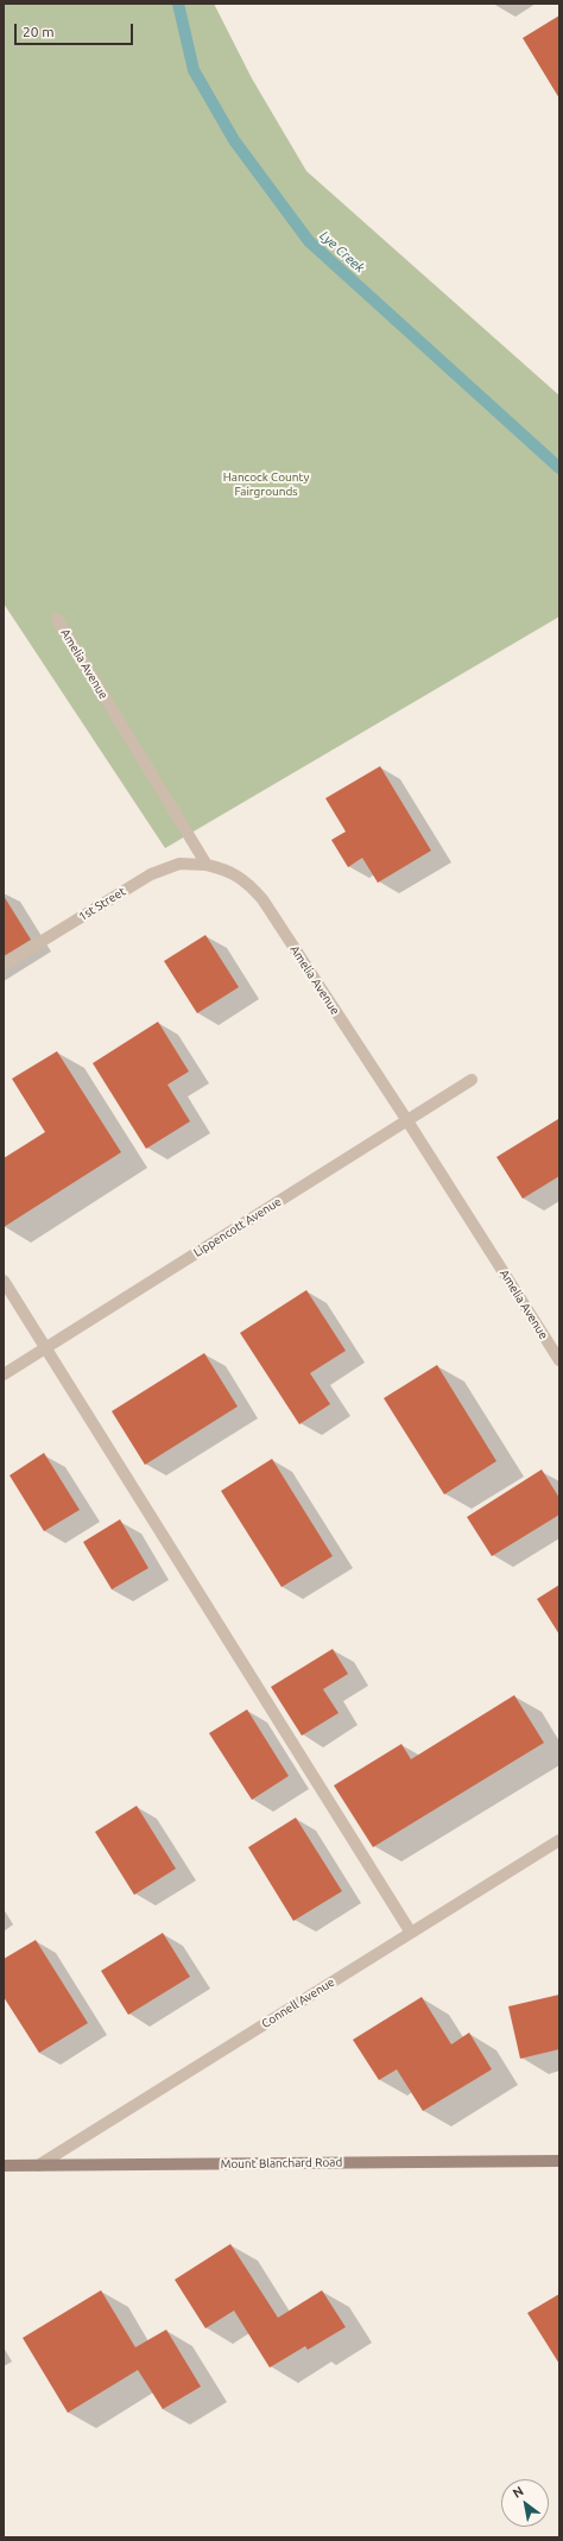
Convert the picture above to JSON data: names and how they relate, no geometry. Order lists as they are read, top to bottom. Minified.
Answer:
{"streets":{"main road":["Mount Blanchard Road"],"street":["Amelia Avenue","1st Street","Lippencott Avenue","Connell Avenue"]},"crossings":[["Amelia Avenue","1st Street"],["Amelia Avenue","Lippencott Avenue"],["Connell Avenue","Mount Blanchard Road"]],"water":["Lye Creek"],"parks":["Hancock County Fairgrounds"],"scale_bar":"20 m","north":"top left"}
